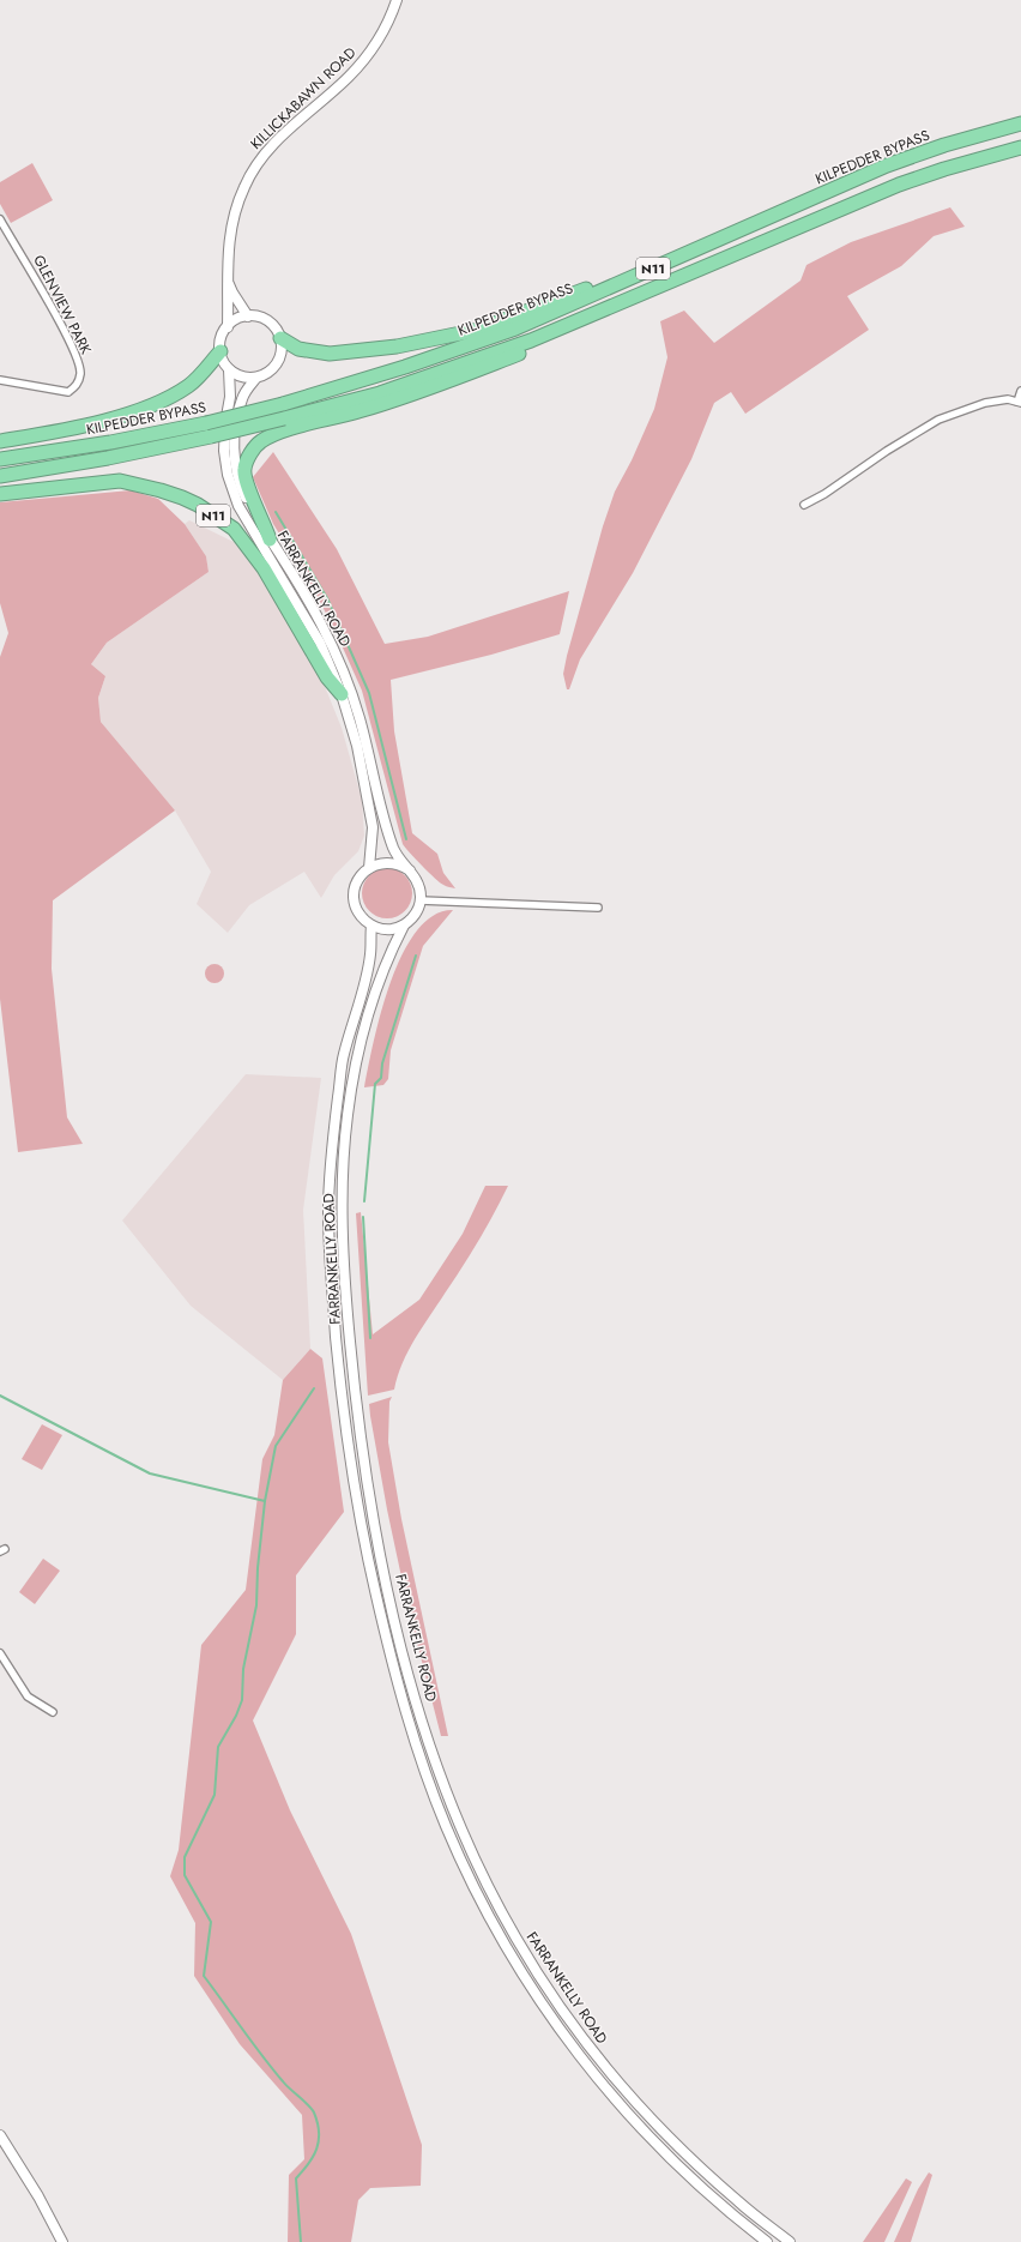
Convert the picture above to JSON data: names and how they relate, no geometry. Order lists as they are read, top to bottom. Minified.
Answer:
{"streets":{"highway":["KILPEDDER BYPASS","N11"],"main road":["KILLICKABAWN ROAD","FARRANKELLY ROAD"],"street":["GLENVIEW PARK"]},"crossings":[["KILLICKABAWN ROAD","N11"],["KILLICKABAWN ROAD","FARRANKELLY ROAD"],["KILPEDDER BYPASS","N11"],["N11","FARRANKELLY ROAD"]]}
